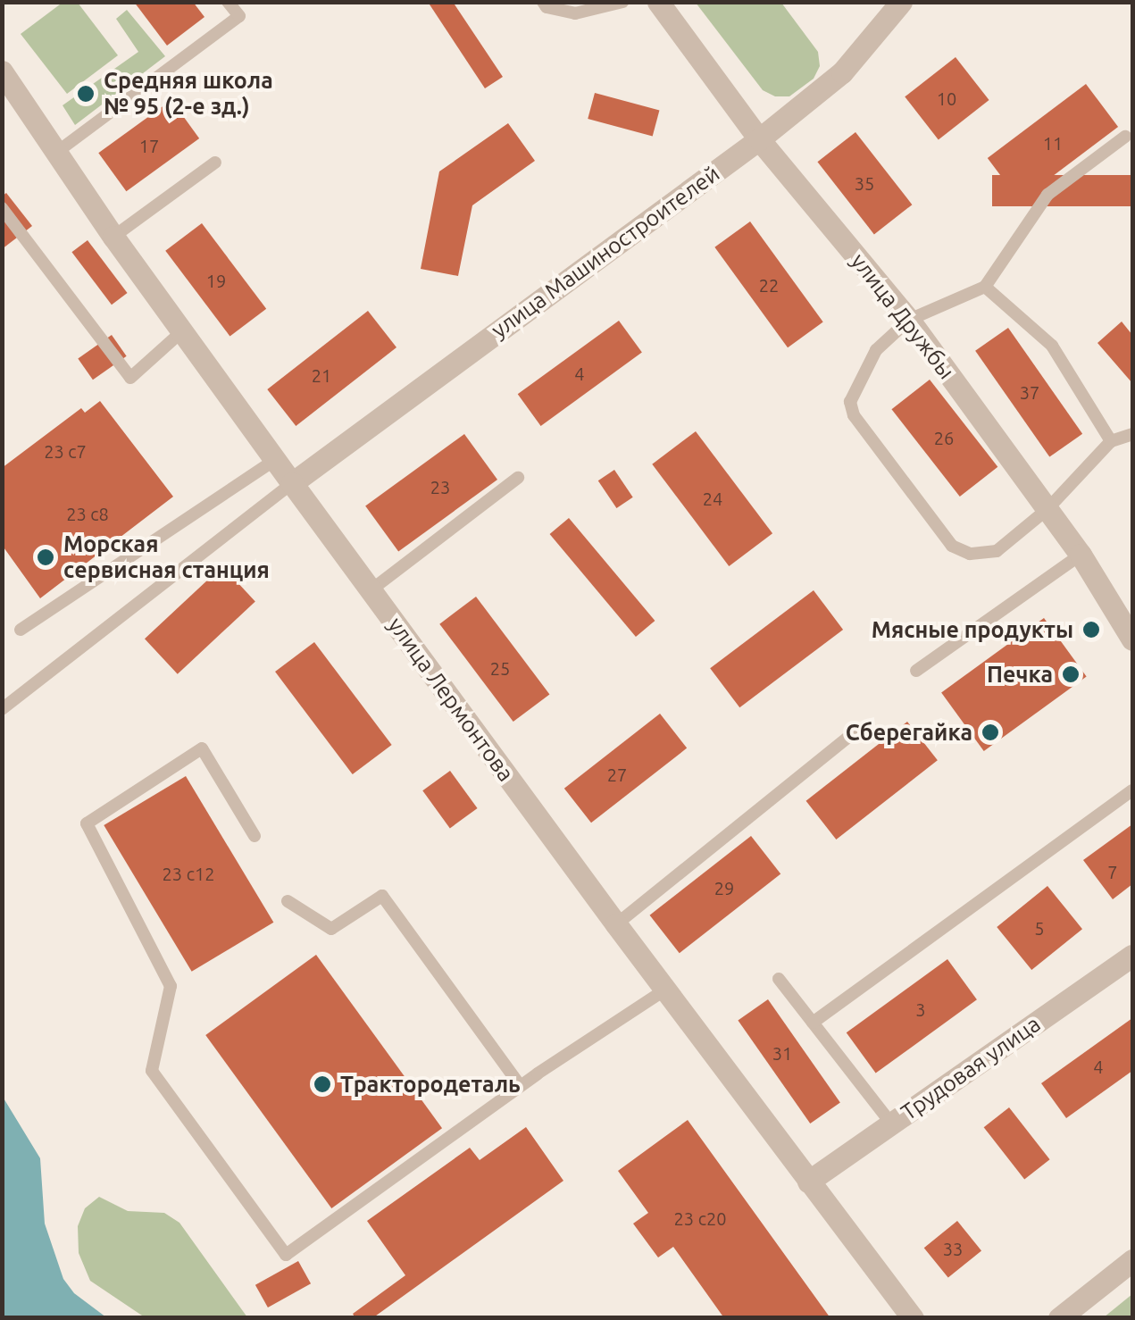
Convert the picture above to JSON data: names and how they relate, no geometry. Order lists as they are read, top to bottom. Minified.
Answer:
{"streets":{"street":["улица Машиностроителей","улица Дружбы","улица Лермонтова","Трудовая улица"]},"crossings":[["улица Машиностроителей","улица Дружбы"],["улица Машиностроителей","улица Лермонтова"],["улица Лермонтова","Трудовая улица"]],"places":["Средняя школа № 95 (2-е зд.)","Морская сервисная станция","Мясные продукты","Печка","Сберегайка","Трактородеталь"],"house_numbers":["10","11","17","35","19","22","4","21","37","26","23 с7","23","24","23 с8","25","27","7","23 с12","29","5","3","31","4","23 с20","33"]}
